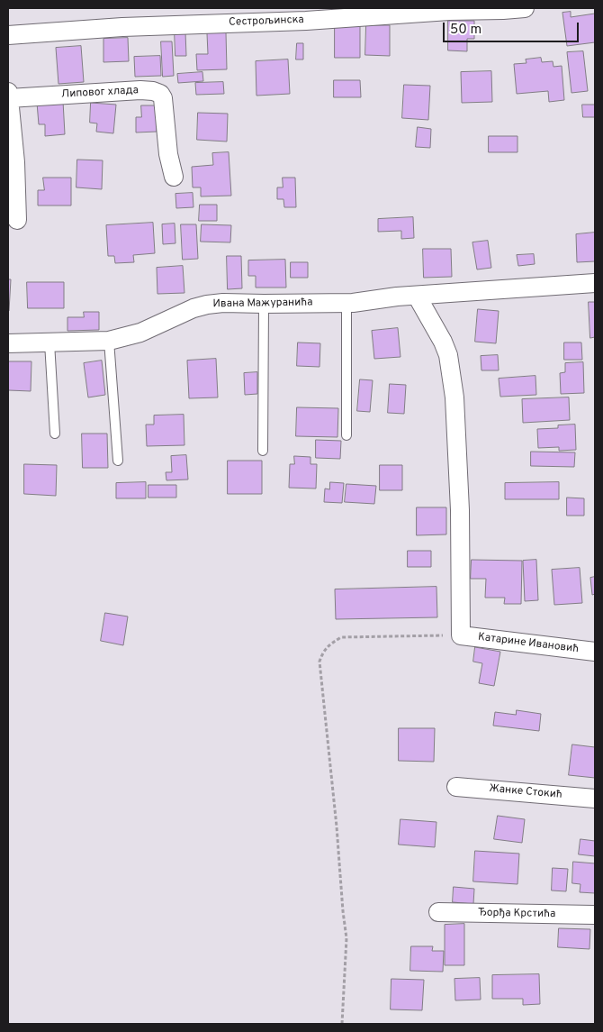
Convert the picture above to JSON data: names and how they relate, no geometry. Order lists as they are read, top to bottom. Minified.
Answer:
{"streets":{"street":["Сестрољинска","Липовог хлада","Ивана Мажуранића","Катарине Ивановић","Жанке Стокић","Ђорђа Крстића"]},"scale_bar":"50 m"}
